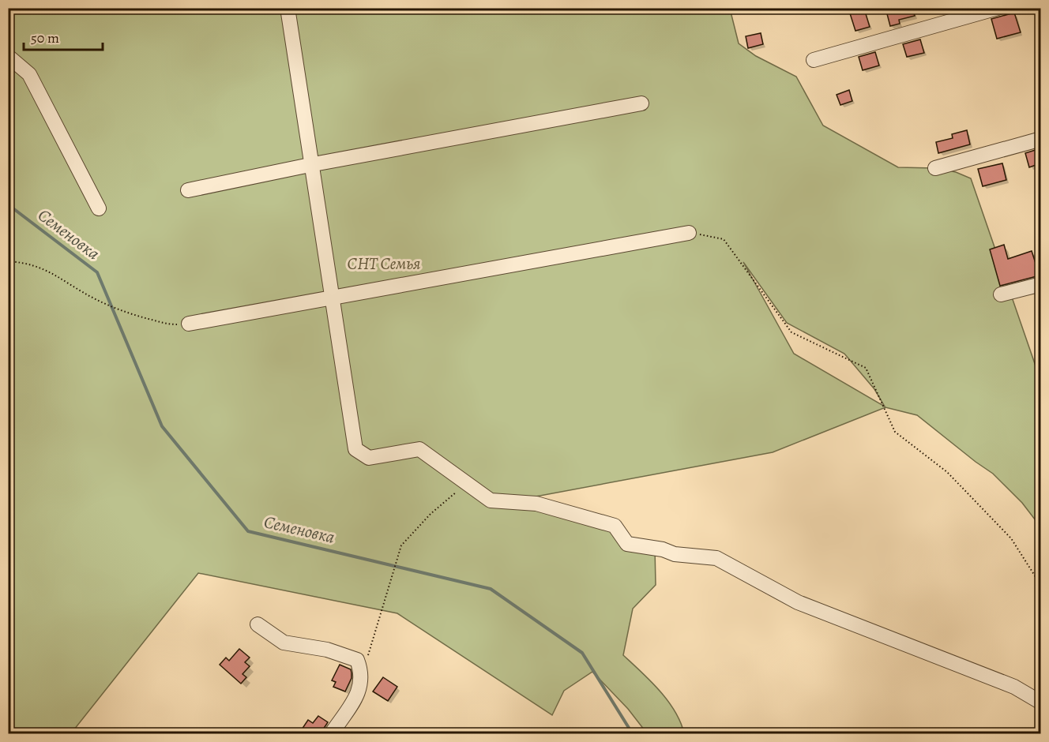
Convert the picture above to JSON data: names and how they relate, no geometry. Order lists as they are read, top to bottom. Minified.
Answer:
{"water":["Семеновка"],"parks":["СНТ Семья"],"scale_bar":"50 m"}
